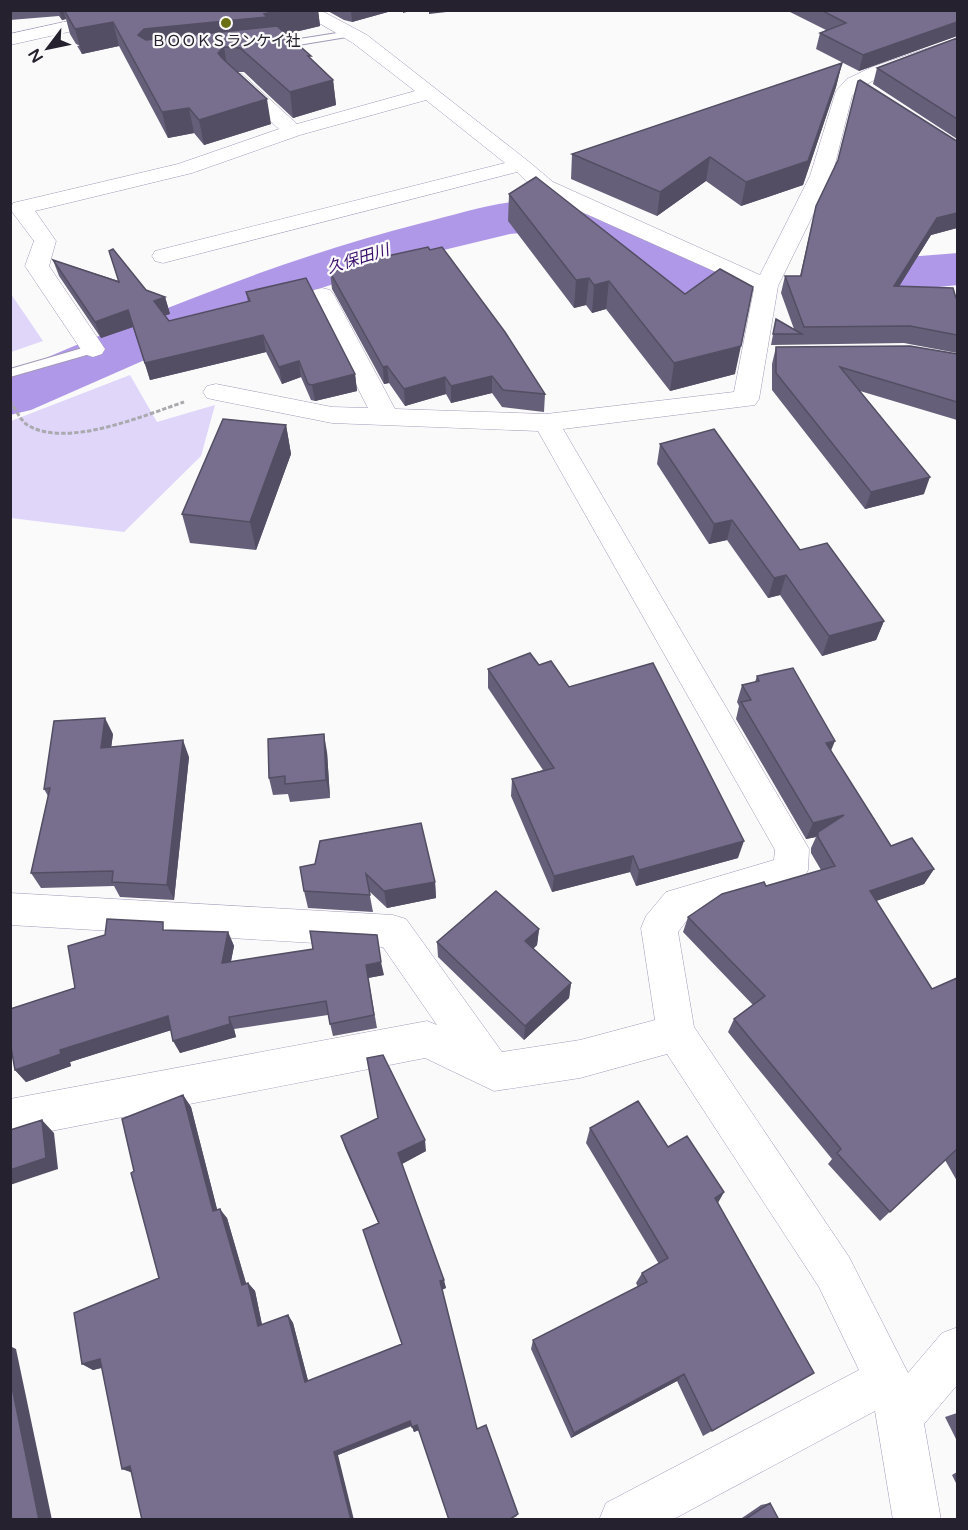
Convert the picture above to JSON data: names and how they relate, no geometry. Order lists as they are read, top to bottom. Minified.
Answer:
{"water":["久保田川"],"places":["ＢＯＯＫＳランケイ社"],"north":"bottom left"}
